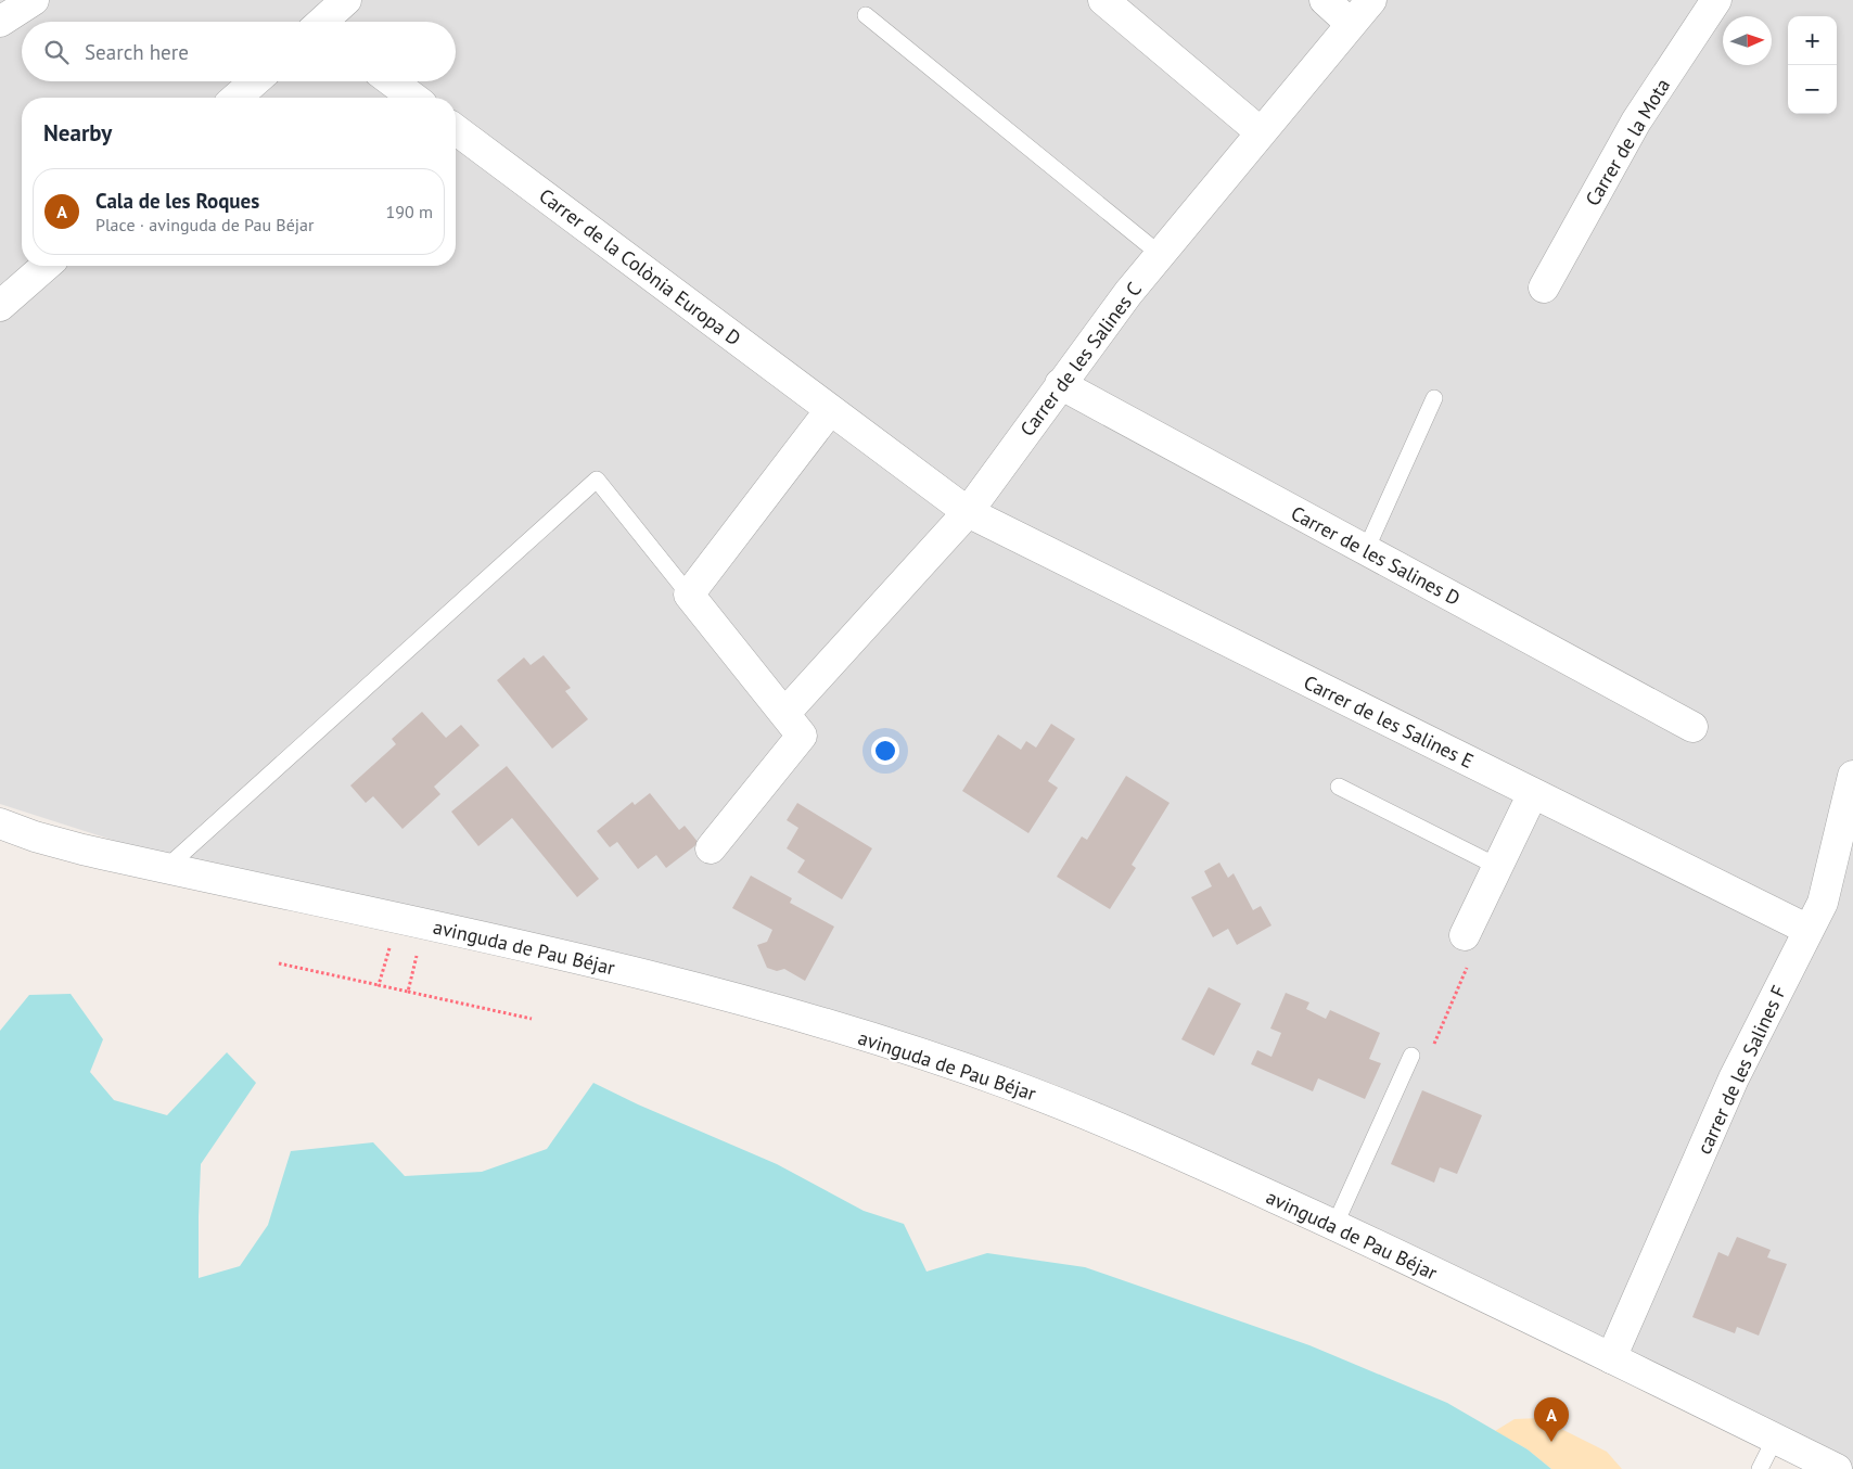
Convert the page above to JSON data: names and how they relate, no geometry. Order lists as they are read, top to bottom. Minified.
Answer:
{"streets":{"street":["Carrer de la Mota","Carrer de la Colònia Europa D","Carrer de les Salines C","Carrer de les Salines D","Carrer de les Salines E","avinguda de Pau Béjar","carrer de les Salines F"]},"crossings":[["Carrer de la Colònia Europa D","Carrer de les Salines C"],["Carrer de la Colònia Europa D","Carrer de les Salines E"],["Carrer de les Salines C","Carrer de les Salines D"],["Carrer de les Salines C","Carrer de les Salines E"],["Carrer de les Salines E","carrer de les Salines F"],["avinguda de Pau Béjar","carrer de les Salines F"]],"north":"right","page":{"map_buttons":["+","−"],"search":"Search here","heading":"Nearby","list":[{"mark":"A","name":"Cala de les Roques","note":"Place · avinguda de Pau Béjar","value":"190 m"}],"pins":"A"}}
